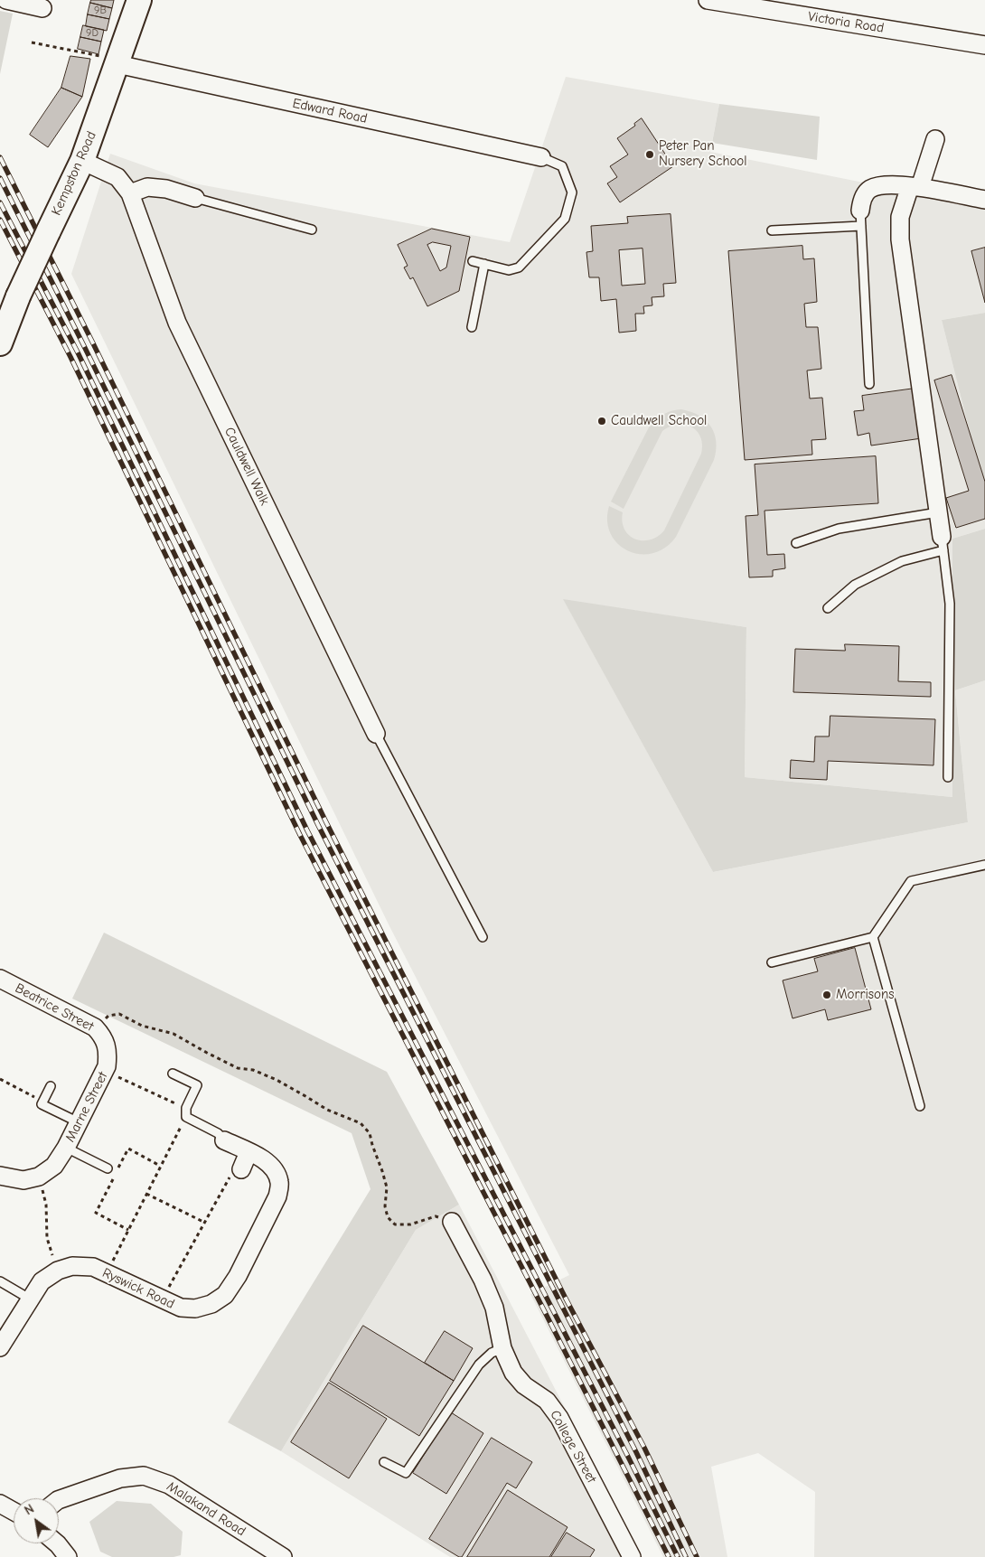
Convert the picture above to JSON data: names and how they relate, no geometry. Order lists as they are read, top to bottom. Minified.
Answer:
{"streets":{"main road":["Kempston Road"],"street":["Victoria Road","Edward Road","Cauldwell Walk","Beatrice Street","Marne Street","Ryswick Road","College Street","Malakand Road"]},"crossings":[["Edward Road","Kempston Road"],["Kempston Road","Cauldwell Walk"],["Beatrice Street","Marne Street"]],"places":["Peter Pan Nursery School","Cauldwell School","Morrisons"],"house_numbers":["9B","9D"],"north":"top left"}
